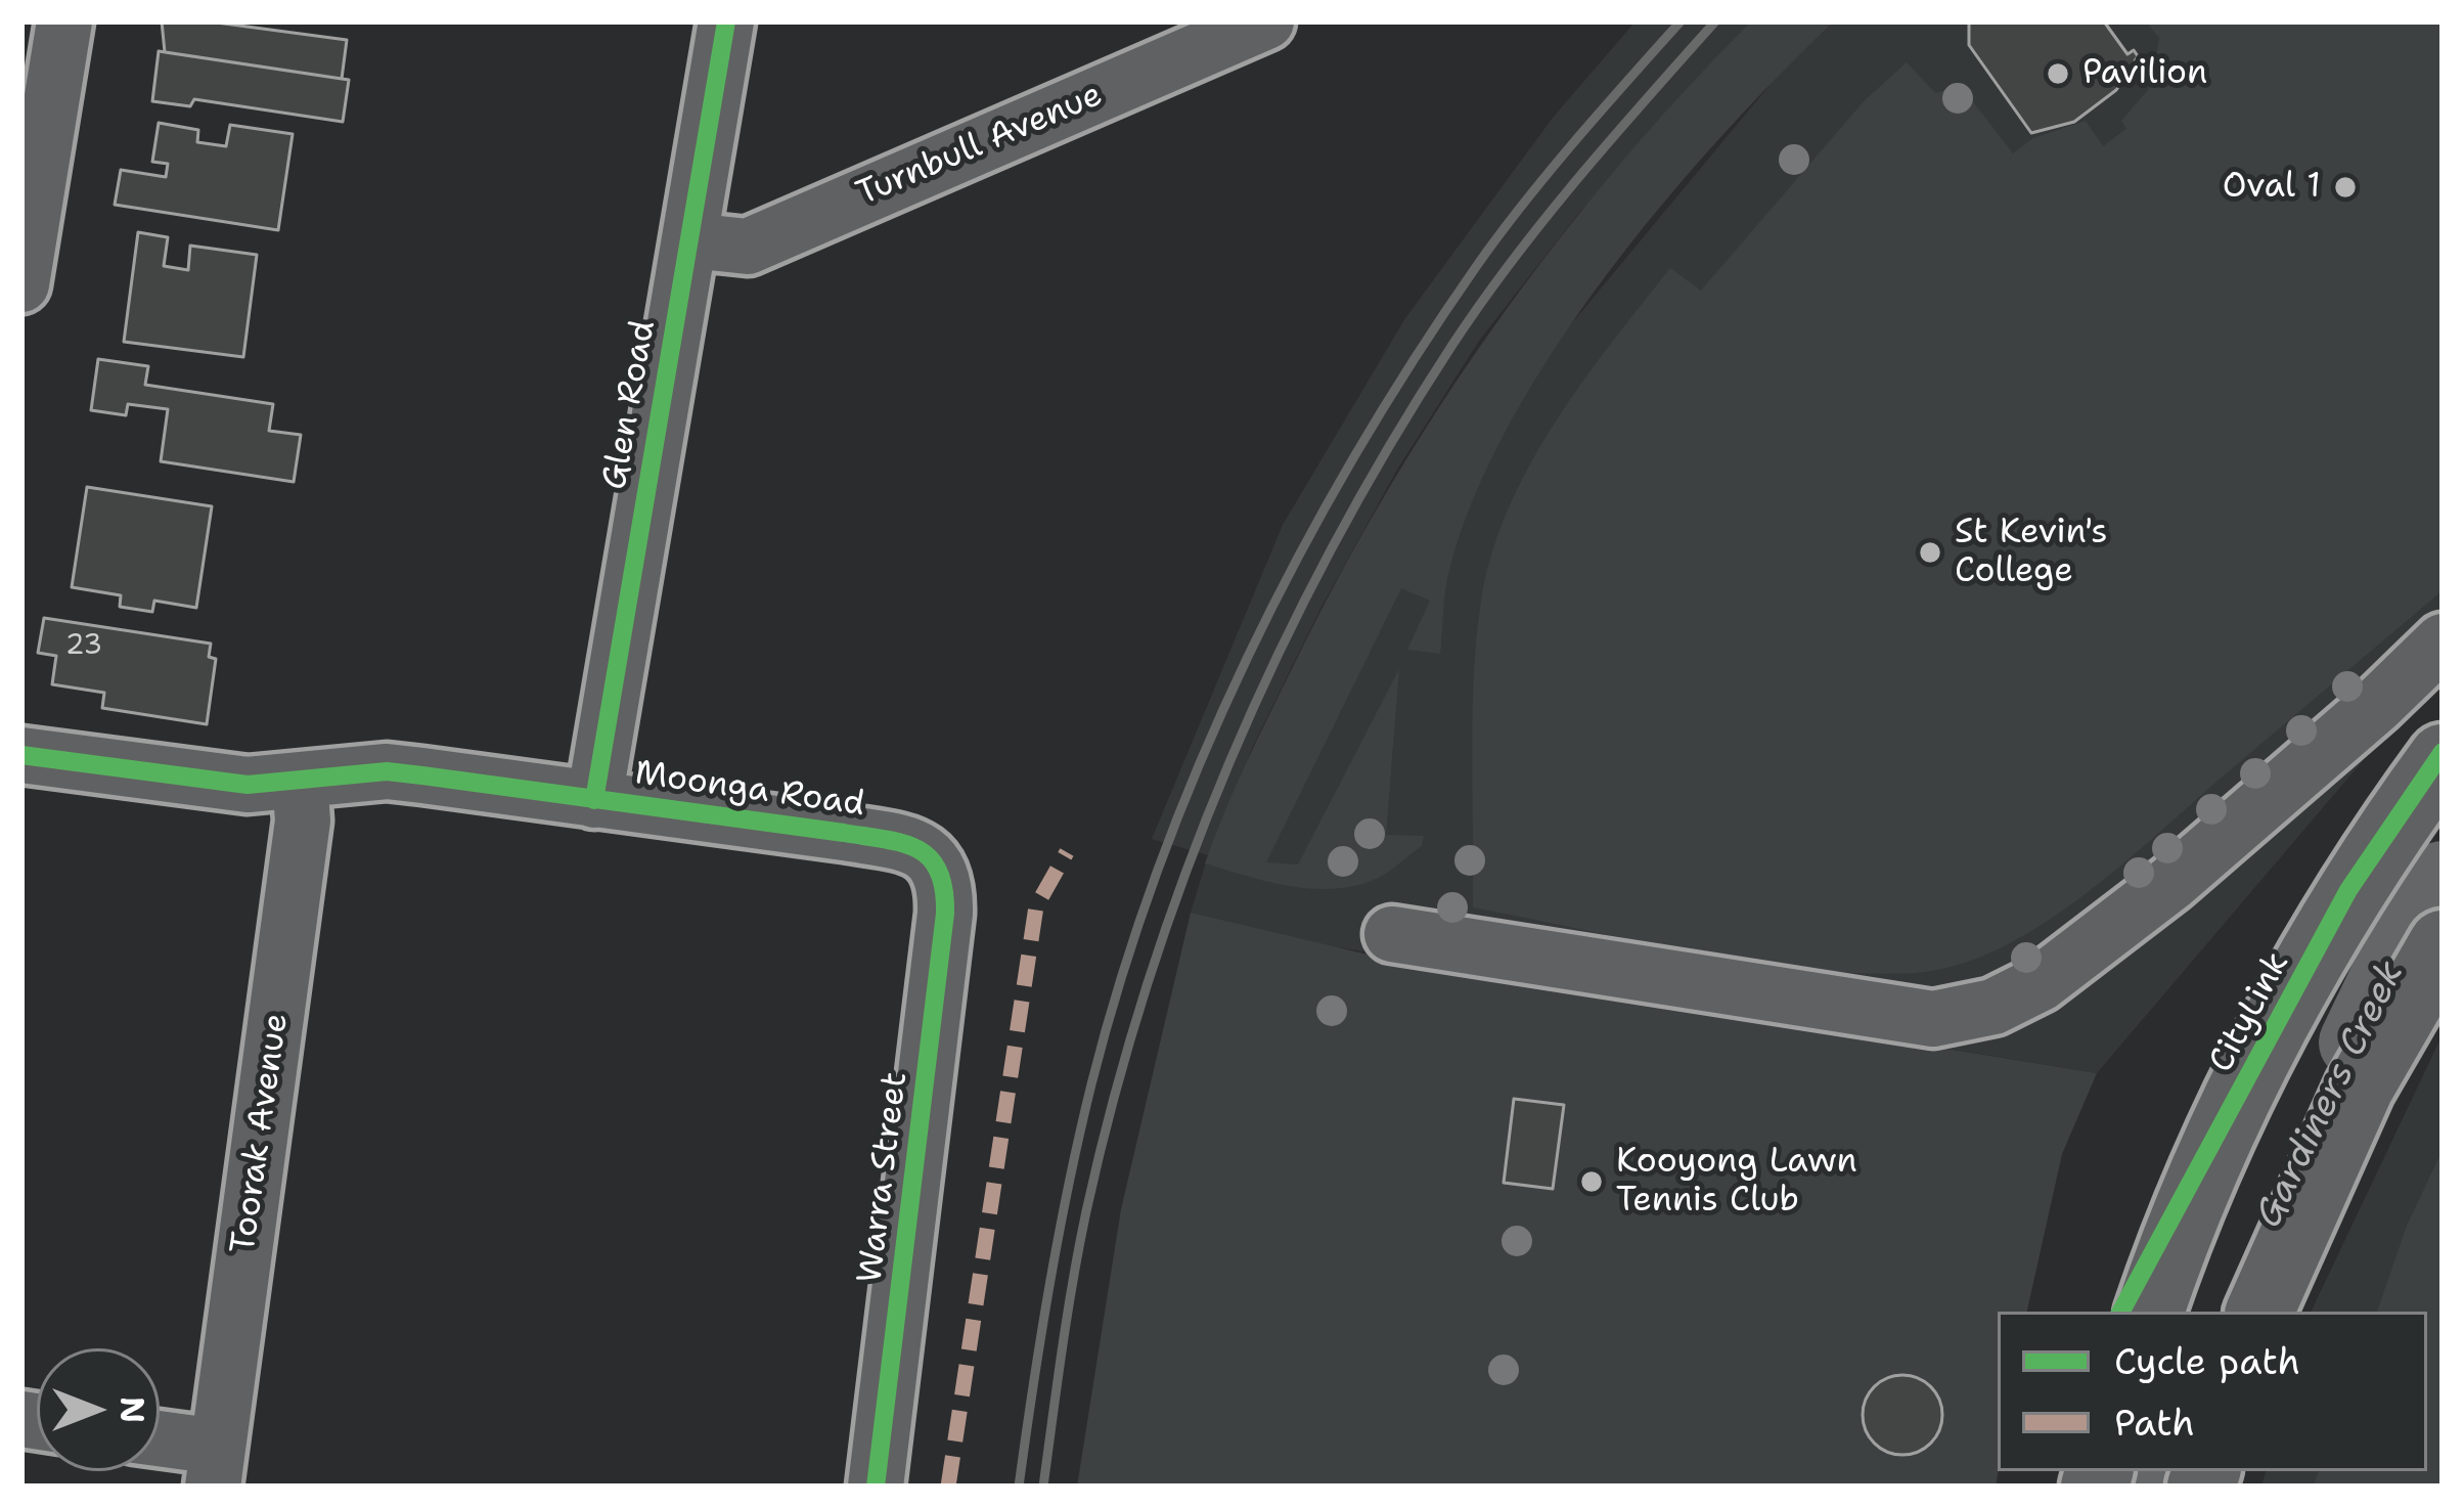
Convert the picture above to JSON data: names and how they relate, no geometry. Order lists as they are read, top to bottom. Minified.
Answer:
{"streets":{"highway":["CityLink"],"street":["Turnbull Avenue","Glen Road","Moonga Road","Toorak Avenue","Warra Street"]},"crossings":[["Turnbull Avenue","Glen Road"],["Glen Road","Moonga Road"],["Moonga Road","Toorak Avenue"],["Moonga Road","Warra Street"]],"water":["Gardiners Creek"],"places":["Pavilion","Oval 1","St Kevin's College","Kooyong Lawn Tennis Club"],"house_numbers":["23"],"legend":["Cycle path","Path"],"north":"right"}
